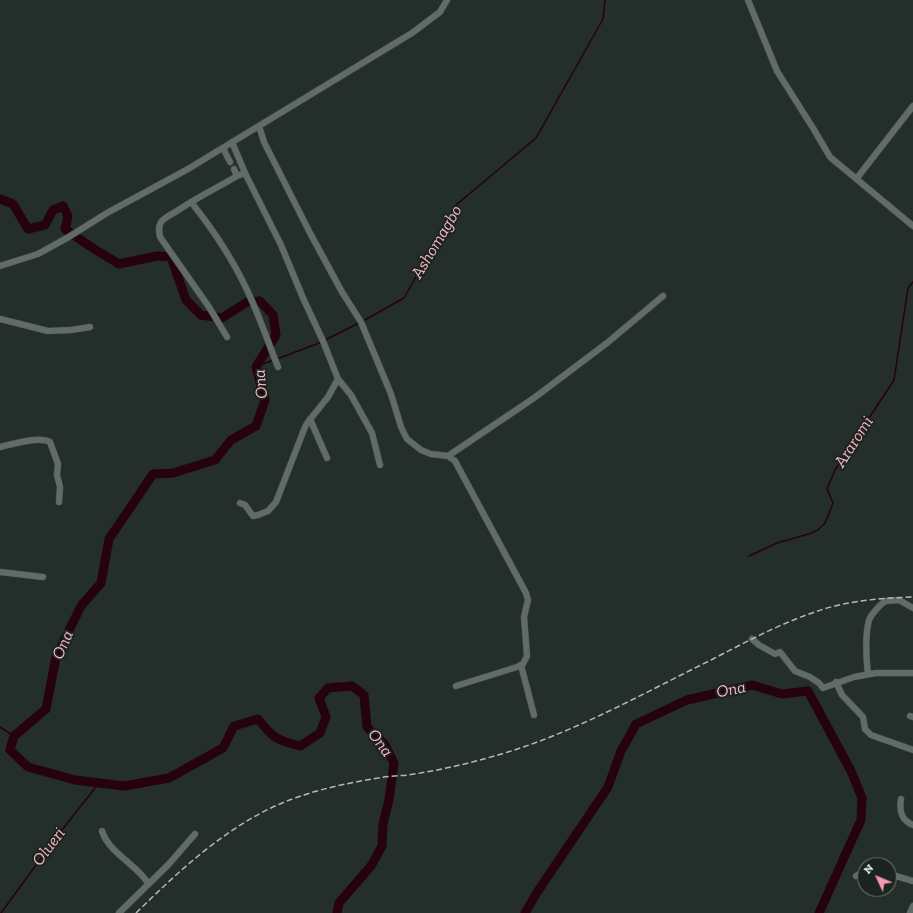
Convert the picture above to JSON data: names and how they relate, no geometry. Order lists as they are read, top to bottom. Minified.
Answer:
{"water":["Ashomagbo","Ona","Araromi","Olueri"],"north":"top left"}
